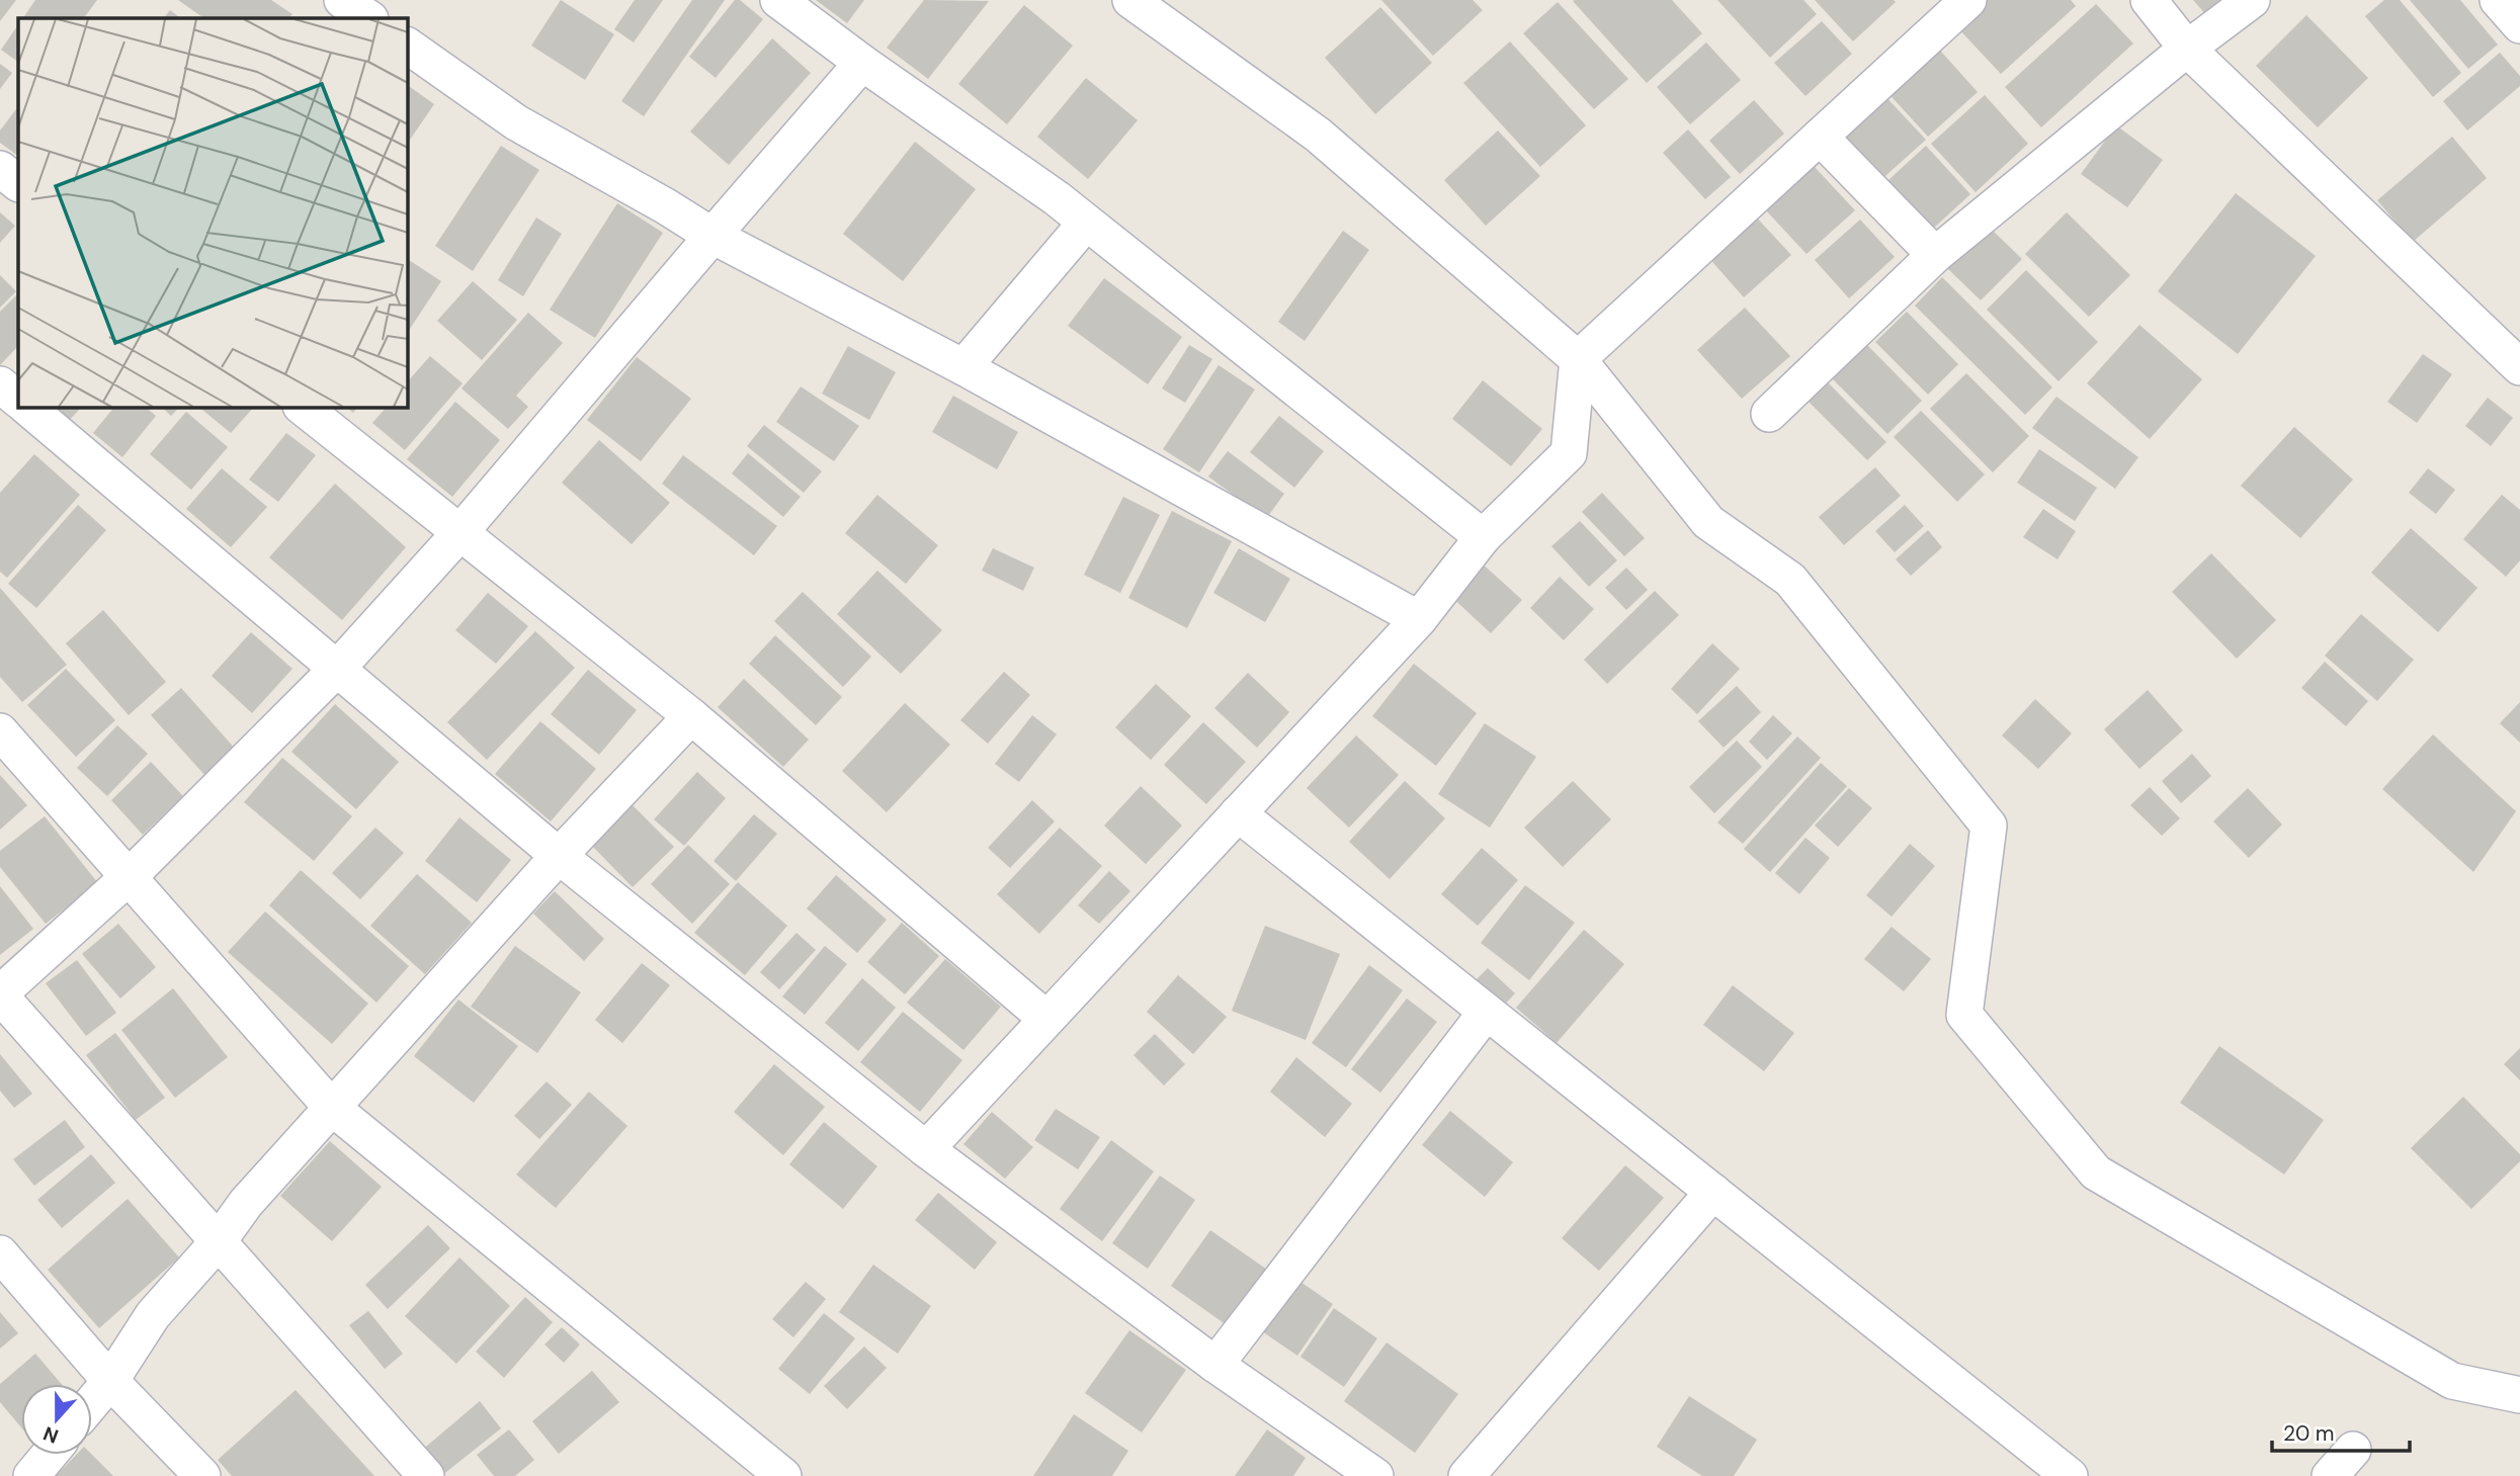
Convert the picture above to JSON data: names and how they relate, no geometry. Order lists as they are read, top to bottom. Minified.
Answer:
{"scale_bar":"20 m","north":"bottom"}
